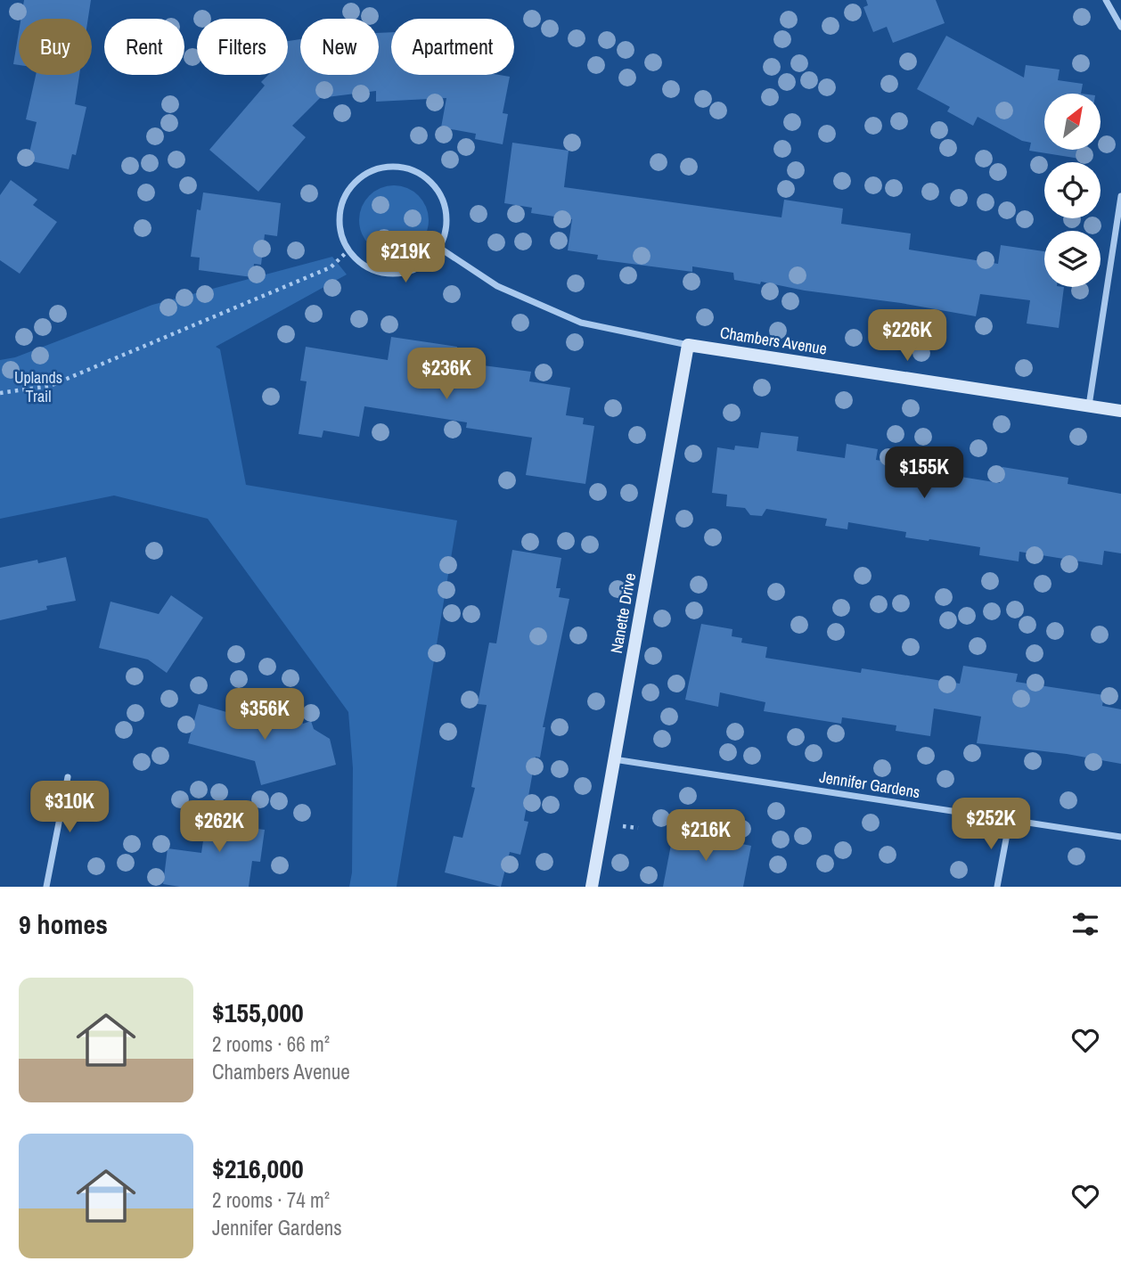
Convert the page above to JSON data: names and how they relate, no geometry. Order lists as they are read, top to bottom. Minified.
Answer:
{"streets":{"street":["Chambers Avenue","Nanette Drive","Jennifer Gardens"]},"crossings":[["Chambers Avenue","Nanette Drive"],["Nanette Drive","Jennifer Gardens"]],"parks":["Uplands Trail"],"north":"top right","page":{"chip":["Buy","Rent","Filters","New","Apartment"],"price":["$219K","$226K","$236K","$155K","$356K","$310K","$252K","$262K","$216K"],"heading":"9 homes","list":[{"name":"$155,000","note":"2 rooms · 66 m² · Chambers Avenue"},{"name":"$216,000","note":"2 rooms · 74 m² · Jennifer Gardens"}]}}
